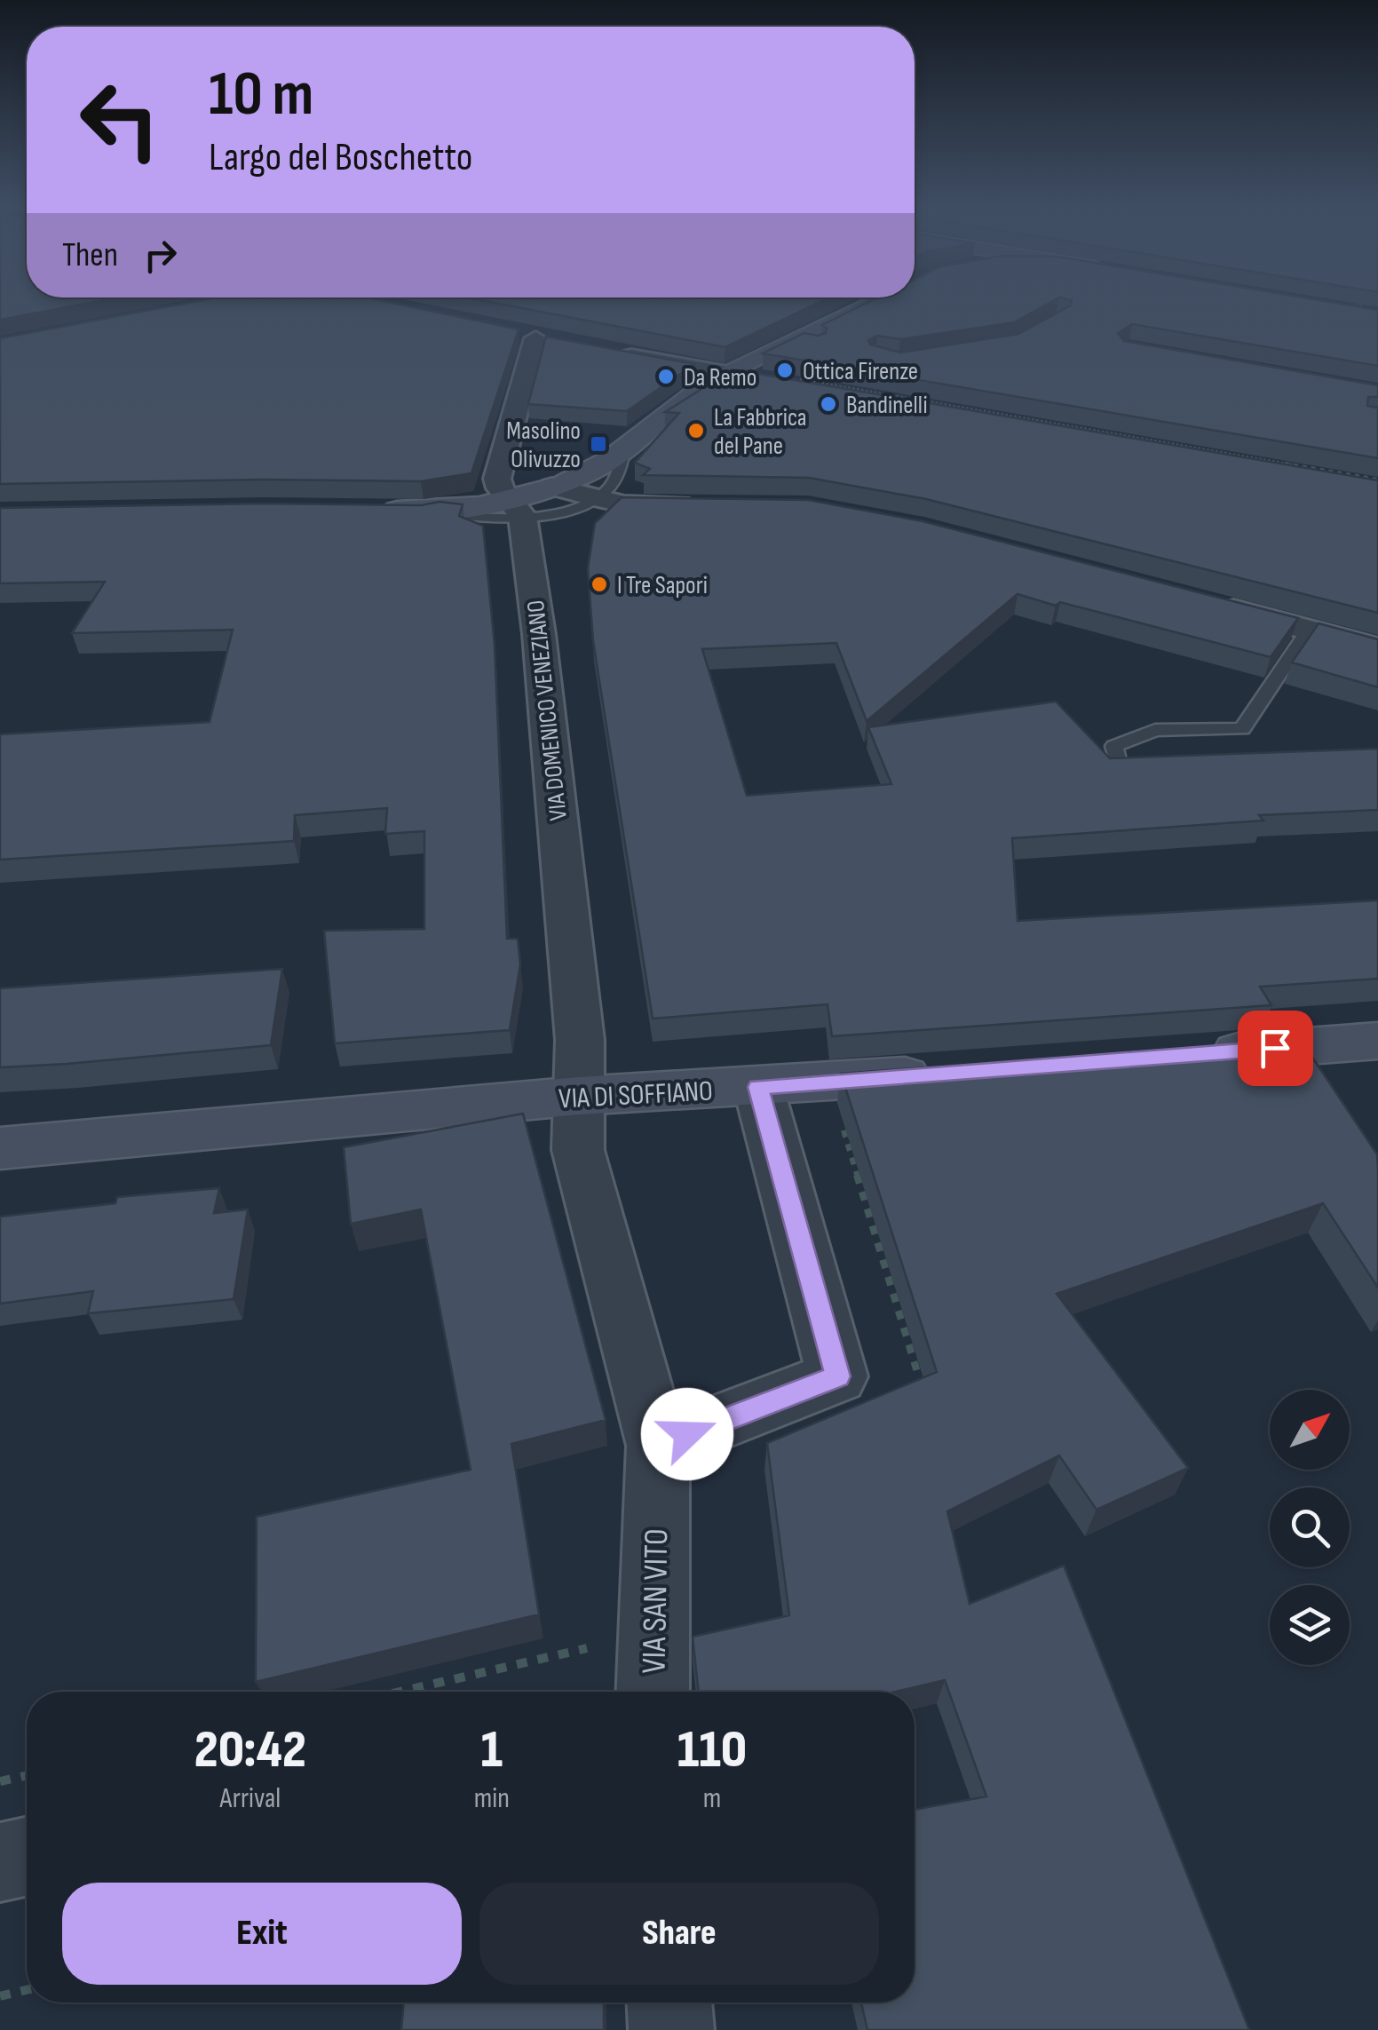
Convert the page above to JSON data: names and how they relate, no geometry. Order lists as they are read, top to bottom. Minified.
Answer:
{"streets":{"street":["VIA DOMENICO VENEZIANO","VIA DI SOFFIANO","VIA SAN VITO"]},"crossings":[["VIA DOMENICO VENEZIANO","VIA DI SOFFIANO"],["VIA DOMENICO VENEZIANO","VIA SAN VITO"]],"places":{"other":["Ottica Firenze","Da Remo","Bandinelli","La Fabbrica del Pane","I Tre Sapori"],"transit":["Masolino Olivuzzo"]},"north":"top right","page":{"turn":["10 m","Largo del Boschetto"],"then":"Then","eta":["20:42","Arrival","1","min","110","m"],"buttons":["Exit","Share"]}}
